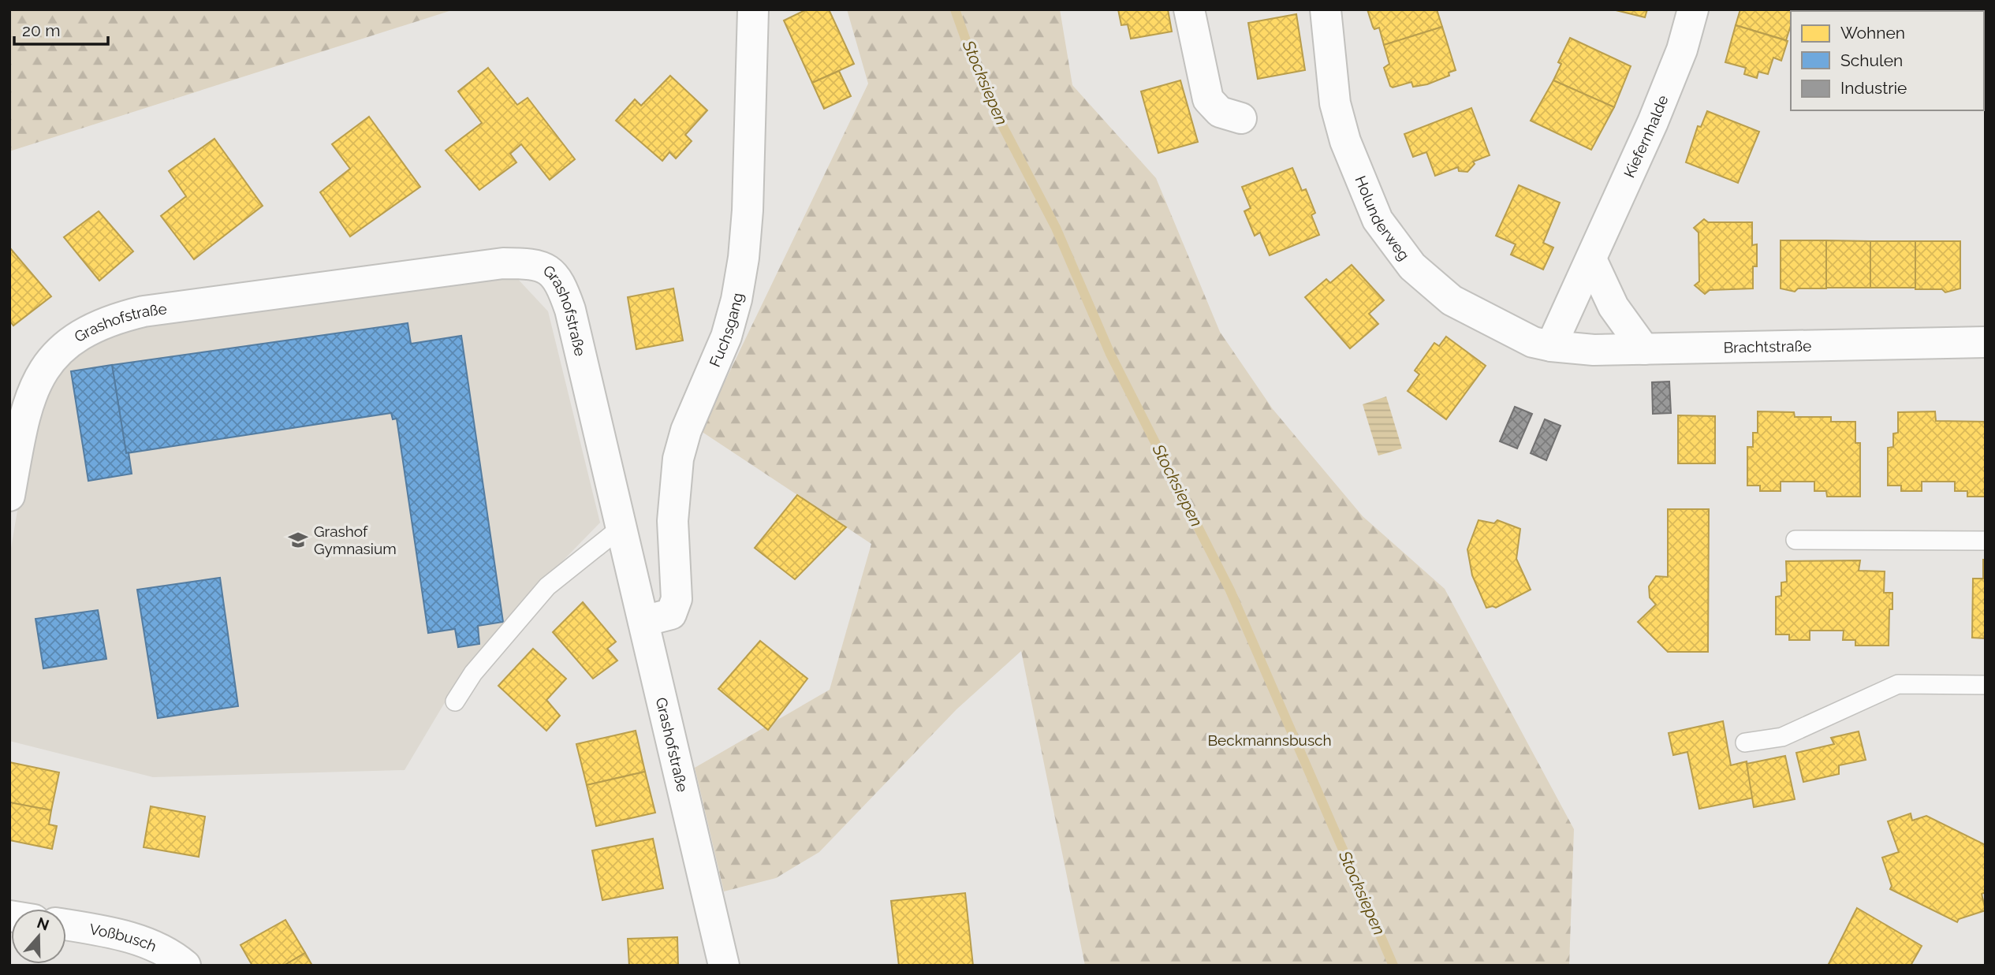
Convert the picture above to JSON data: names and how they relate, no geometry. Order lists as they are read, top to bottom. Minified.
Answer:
{"streets":{"street":["Kiefernhalde","Holunderweg","Grashofstraße","Fuchsgang","Brachtstraße","Voßbusch"]},"crossings":[["Kiefernhalde","Holunderweg"],["Kiefernhalde","Brachtstraße"],["Holunderweg","Brachtstraße"],["Grashofstraße","Fuchsgang"]],"water":["Stocksiepen"],"parks":["Beckmannsbusch"],"places":{"school or university":["Grashof Gymnasium"]},"legend":["Wohnen","Schulen","Industrie"],"scale_bar":"20 m","north":"top"}
